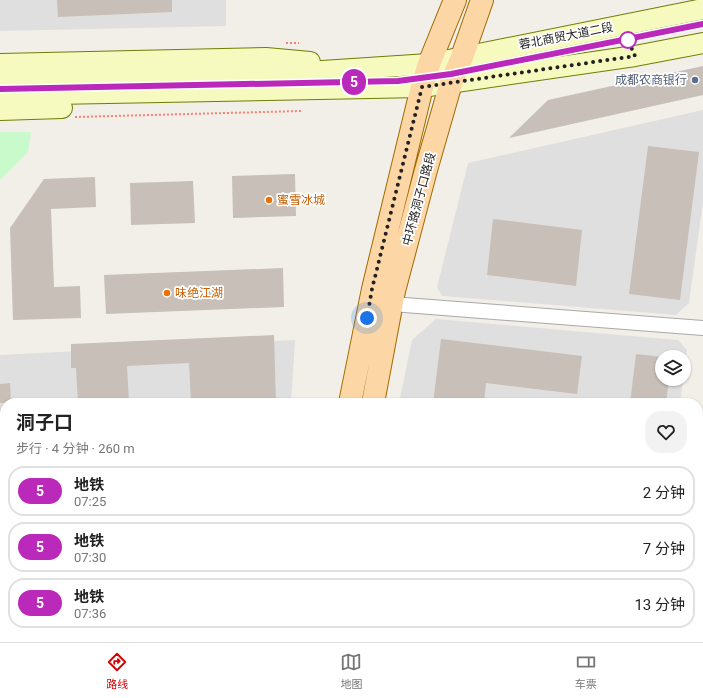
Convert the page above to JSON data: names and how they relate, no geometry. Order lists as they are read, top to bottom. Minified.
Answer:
{"streets":{"main road":["蓉北商贸大道二段","中环路洞子口路段"]},"crossings":[["蓉北商贸大道二段","中环路洞子口路段"]],"places":["成都农商银行","蜜雪冰城","味绝江湖"],"lines":["metro line 5"],"page":{"on_map":"5","heading":["洞子口","步行 · 4 分钟 · 260 m"],"list":[{"mark":"5","name":"地铁","note":"07:25","value":"2 分钟"},{"mark":"5","name":"地铁","note":"07:30","value":"7 分钟"},{"mark":"5","name":"地铁","note":"07:36","value":"13 分钟"}],"tabs":["路线","地图","车票"]}}
